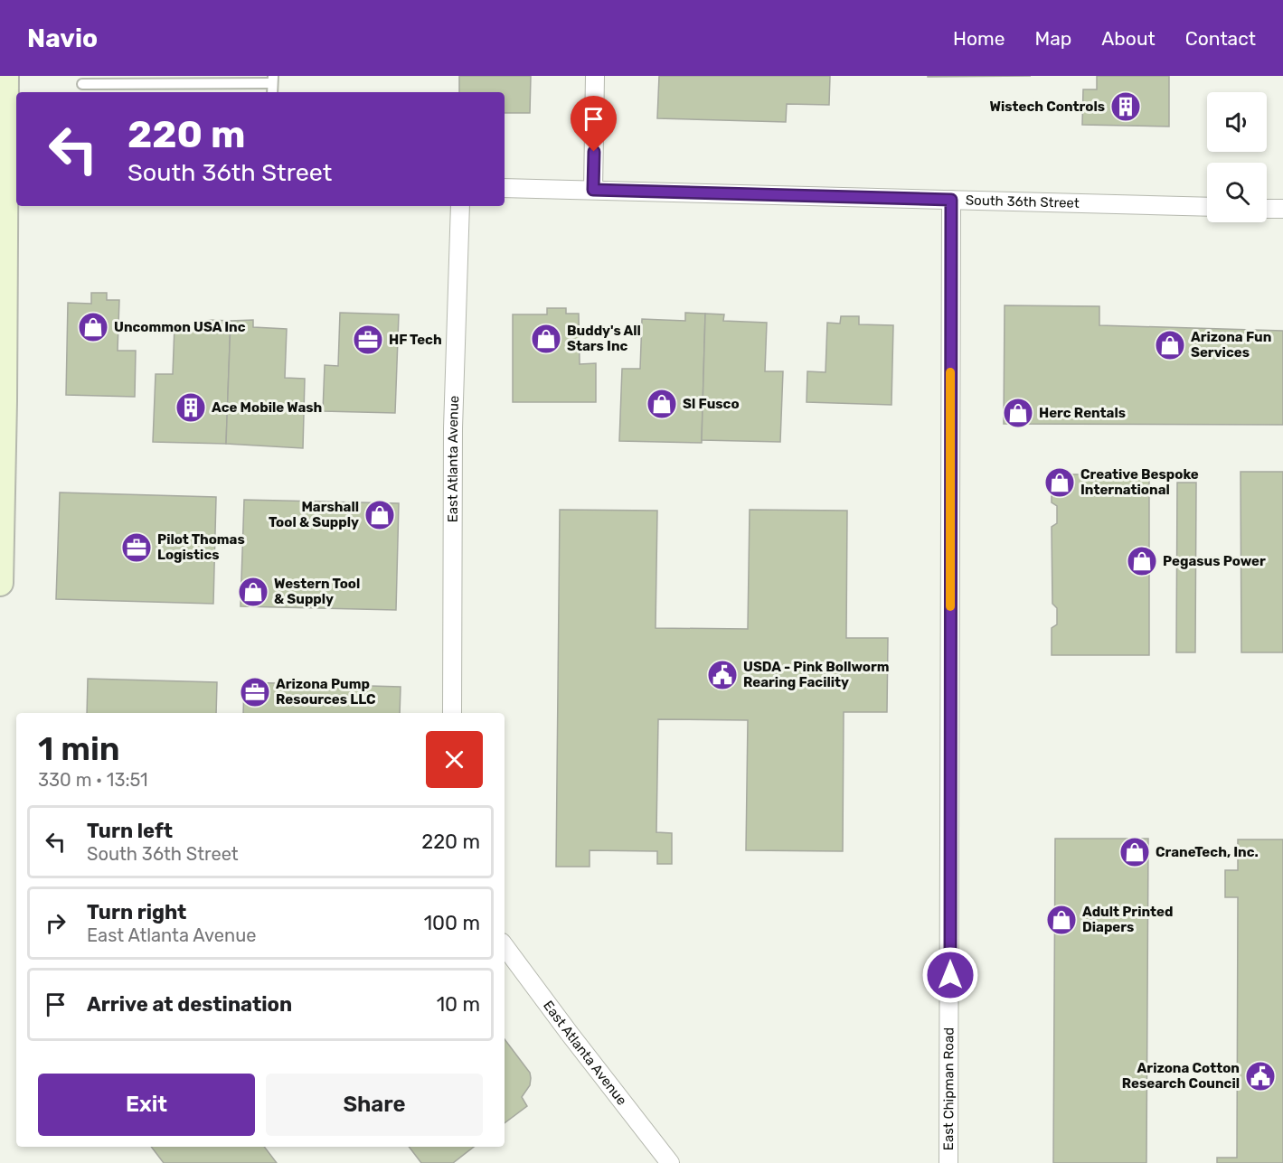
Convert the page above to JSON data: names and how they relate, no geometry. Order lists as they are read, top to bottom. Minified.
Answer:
{"streets":{"street":["South 36th Street","East Atlanta Avenue","East Chipman Road"]},"crossings":[["South 36th Street","East Chipman Road"]],"places":{"building":["Wistech Controls","Ace Mobile Wash"],"shop":["Uncommon USA Inc","Buddy's All Stars Inc","Arizona Fun Services","Sl Fusco","Herc Rentals","Creative Bespoke International","Marshall Tool & Supply","Pegasus Power","Western Tool & Supply","CraneTech, Inc.","Adult Printed Diapers"],"office":["HF Tech","Pilot Thomas Logistics","Arizona Pump Resources LLC"],"public building":["USDA - Pink Bollworm Rearing Facility","Arizona Cotton Research Council"]},"page":{"header":"Navio","nav":["Home","Map","About","Contact"],"turn":["220 m","South 36th Street"],"heading":["1 min","330 m · 13:51"],"list":[{"name":"Turn left","note":"South 36th Street","value":"220 m"},{"name":"Turn right","note":"East Atlanta Avenue","value":"100 m"},{"name":"Arrive at destination","value":"10 m"}],"buttons":["Exit","Share"]}}
